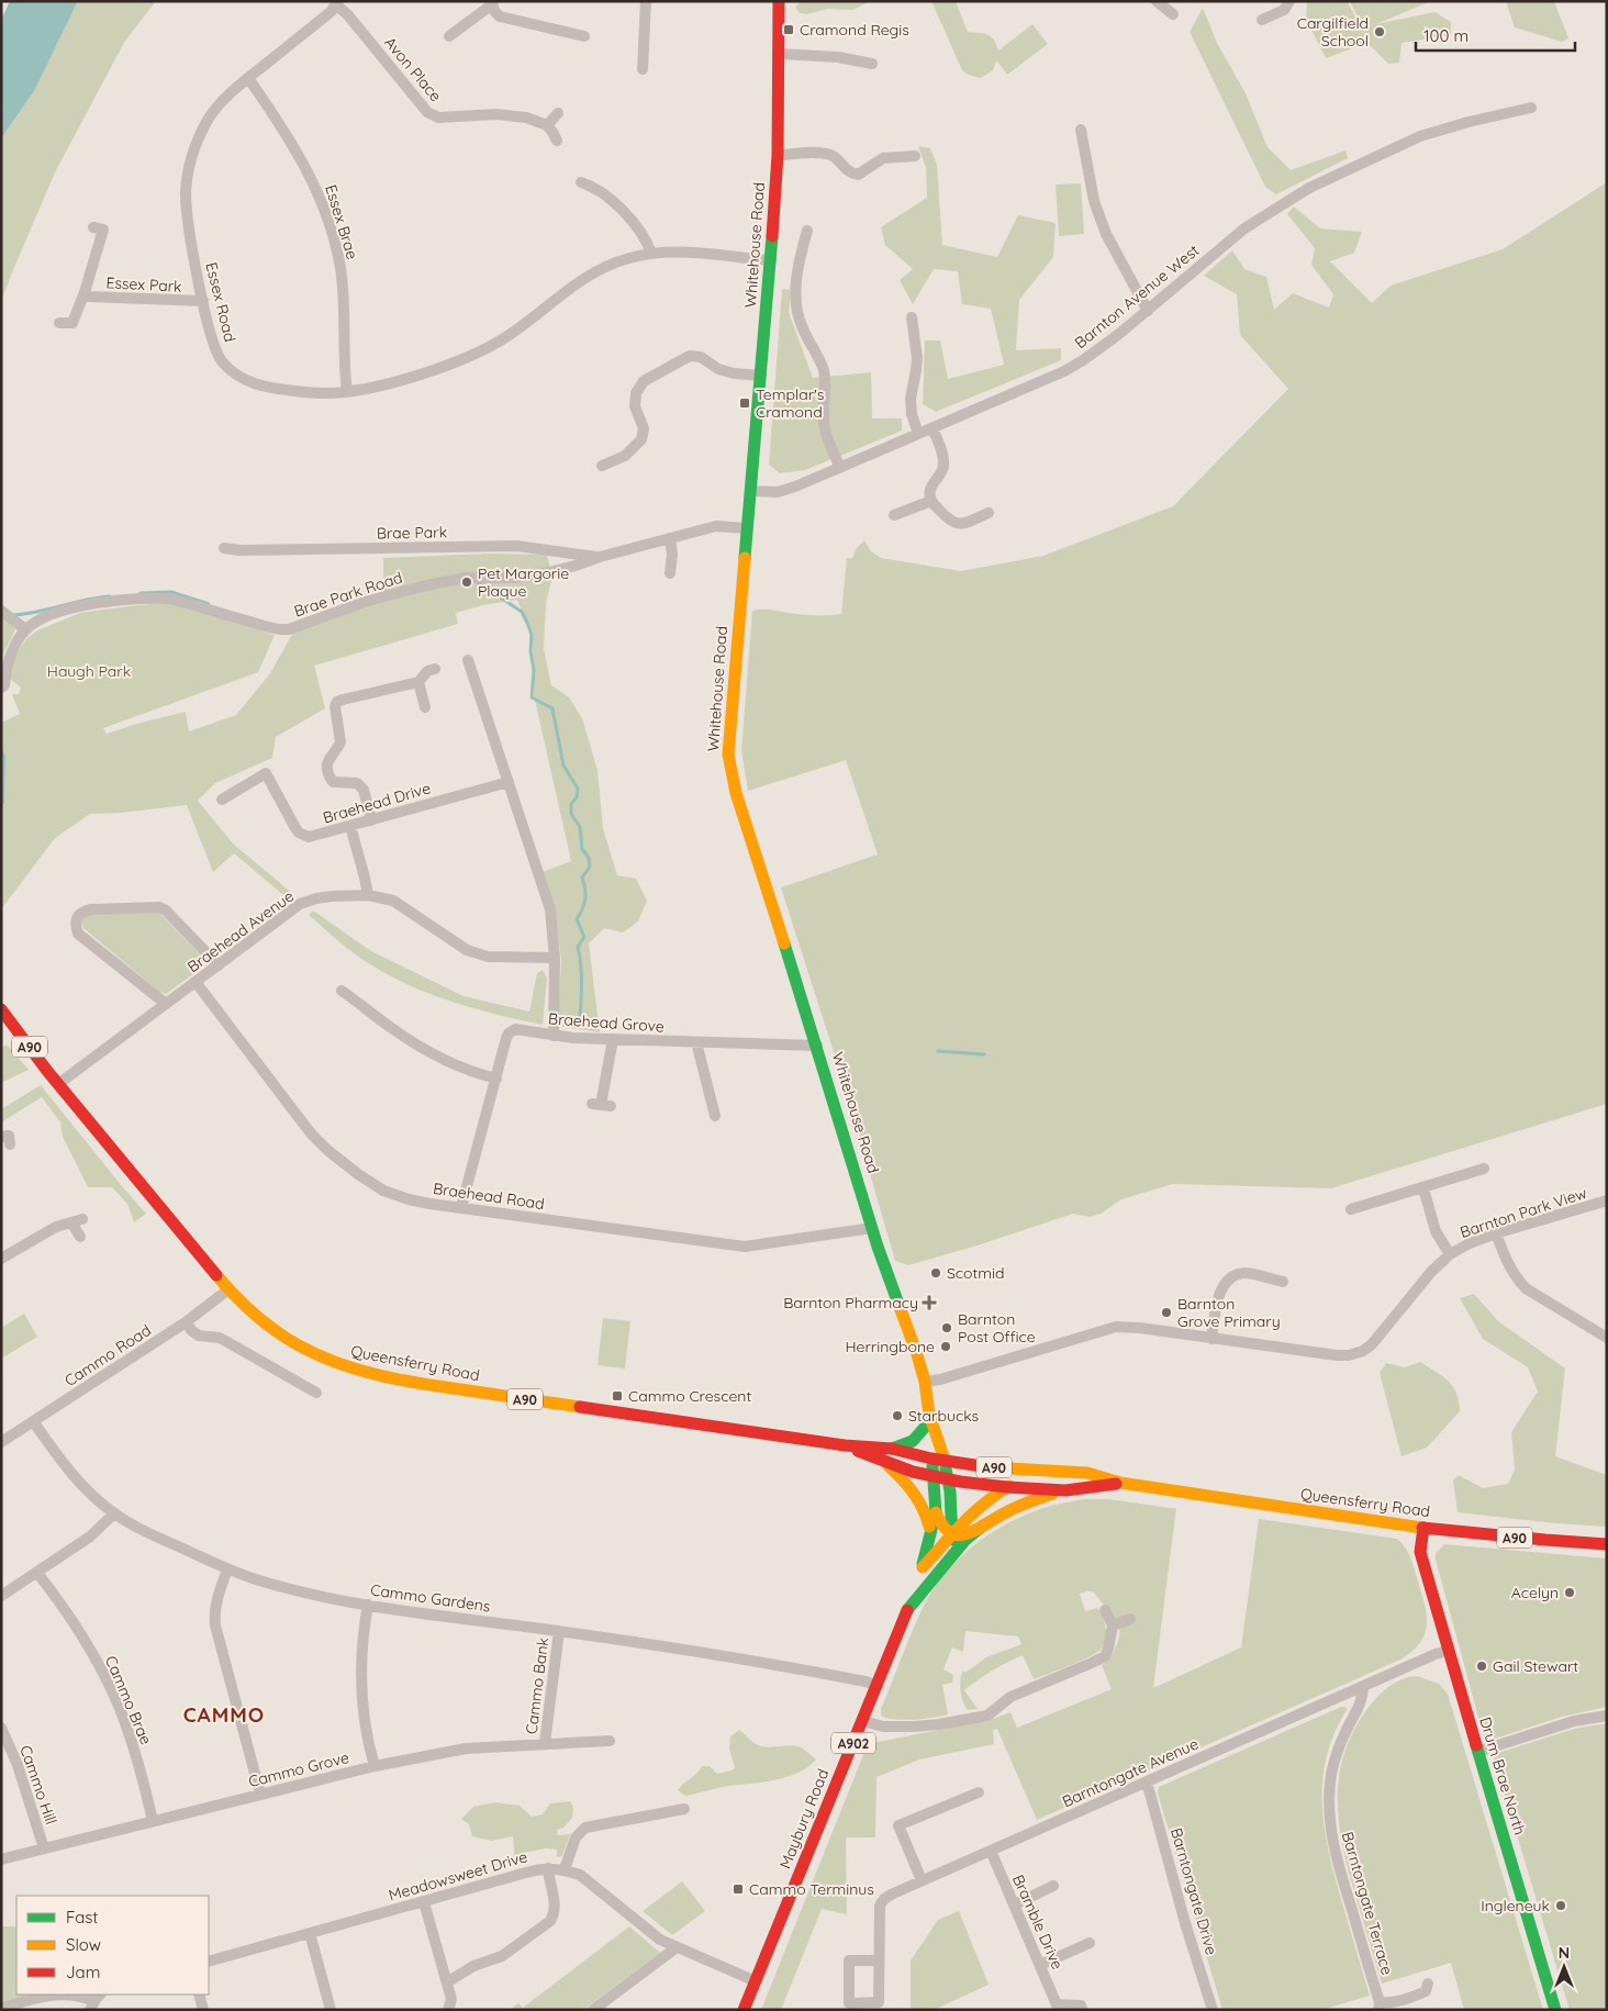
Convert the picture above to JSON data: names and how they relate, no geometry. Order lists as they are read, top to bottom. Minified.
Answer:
{"streets":{"main road":["Whitehouse Road","A90","Queensferry Road","A902","Drum Brae North","Maybury Road"],"street":["Avon Place","Essex Brae","Essex Park","Barnton Avenue West","Essex Road","Brae Park","Brae Park Road","Braehead Drive","Braehead Avenue","Braehead Grove","Braehead Road","Barnton Park View","Cammo Road","Cammo Gardens","Cammo Bank","Cammo Brae","Cammo Grove","Barntongate Avenue","Cammo Hill","Meadowsweet Drive","Barntongate Drive","Barntongate Terrace","Bramble Drive"]},"crossings":[["Avon Place","Essex Road"],["Essex Brae","Essex Road"],["Whitehouse Road","Barnton Avenue West"],["Whitehouse Road","Essex Road"],["Whitehouse Road","Brae Park Road"],["Whitehouse Road","Braehead Grove"],["Whitehouse Road","Braehead Road"],["Whitehouse Road","Queensferry Road"],["Whitehouse Road","A902"],["Whitehouse Road","Maybury Road"],["Essex Park","Essex Road"],["Brae Park","Brae Park Road"],["Braehead Avenue","Braehead Road"],["Braehead Avenue","Queensferry Road"],["Braehead Grove","Braehead Road"],["Cammo Road","Queensferry Road"],["Cammo Road","Cammo Gardens"],["Queensferry Road","A902"],["Queensferry Road","Drum Brae North"],["Cammo Gardens","Cammo Bank"],["Cammo Gardens","Maybury Road"],["Cammo Bank","Cammo Grove"],["Cammo Brae","Cammo Grove"],["A902","Maybury Road"],["Cammo Grove","Cammo Hill"],["Barntongate Avenue","Drum Brae North"],["Barntongate Avenue","Barntongate Drive"],["Barntongate Avenue","Barntongate Terrace"],["Barntongate Avenue","Bramble Drive"],["Maybury Road","Meadowsweet Drive"]],"districts":["CAMMO"],"parks":["Haugh Park"],"places":{"transit":["Cramond Regis","Templar's Cramond","Cammo Crescent","Cammo Terminus"],"other":["Cargilfield School","Pet Margorie Plaque","Scotmid","Barnton Grove Primary","Barnton Post Office","Herringbone","Starbucks","Acelyn","Gail Stewart","Ingleneuk"],"health":["Barnton Pharmacy"]},"legend":["Fast","Slow","Jam"],"scale_bar":"100 m","north":"top"}
